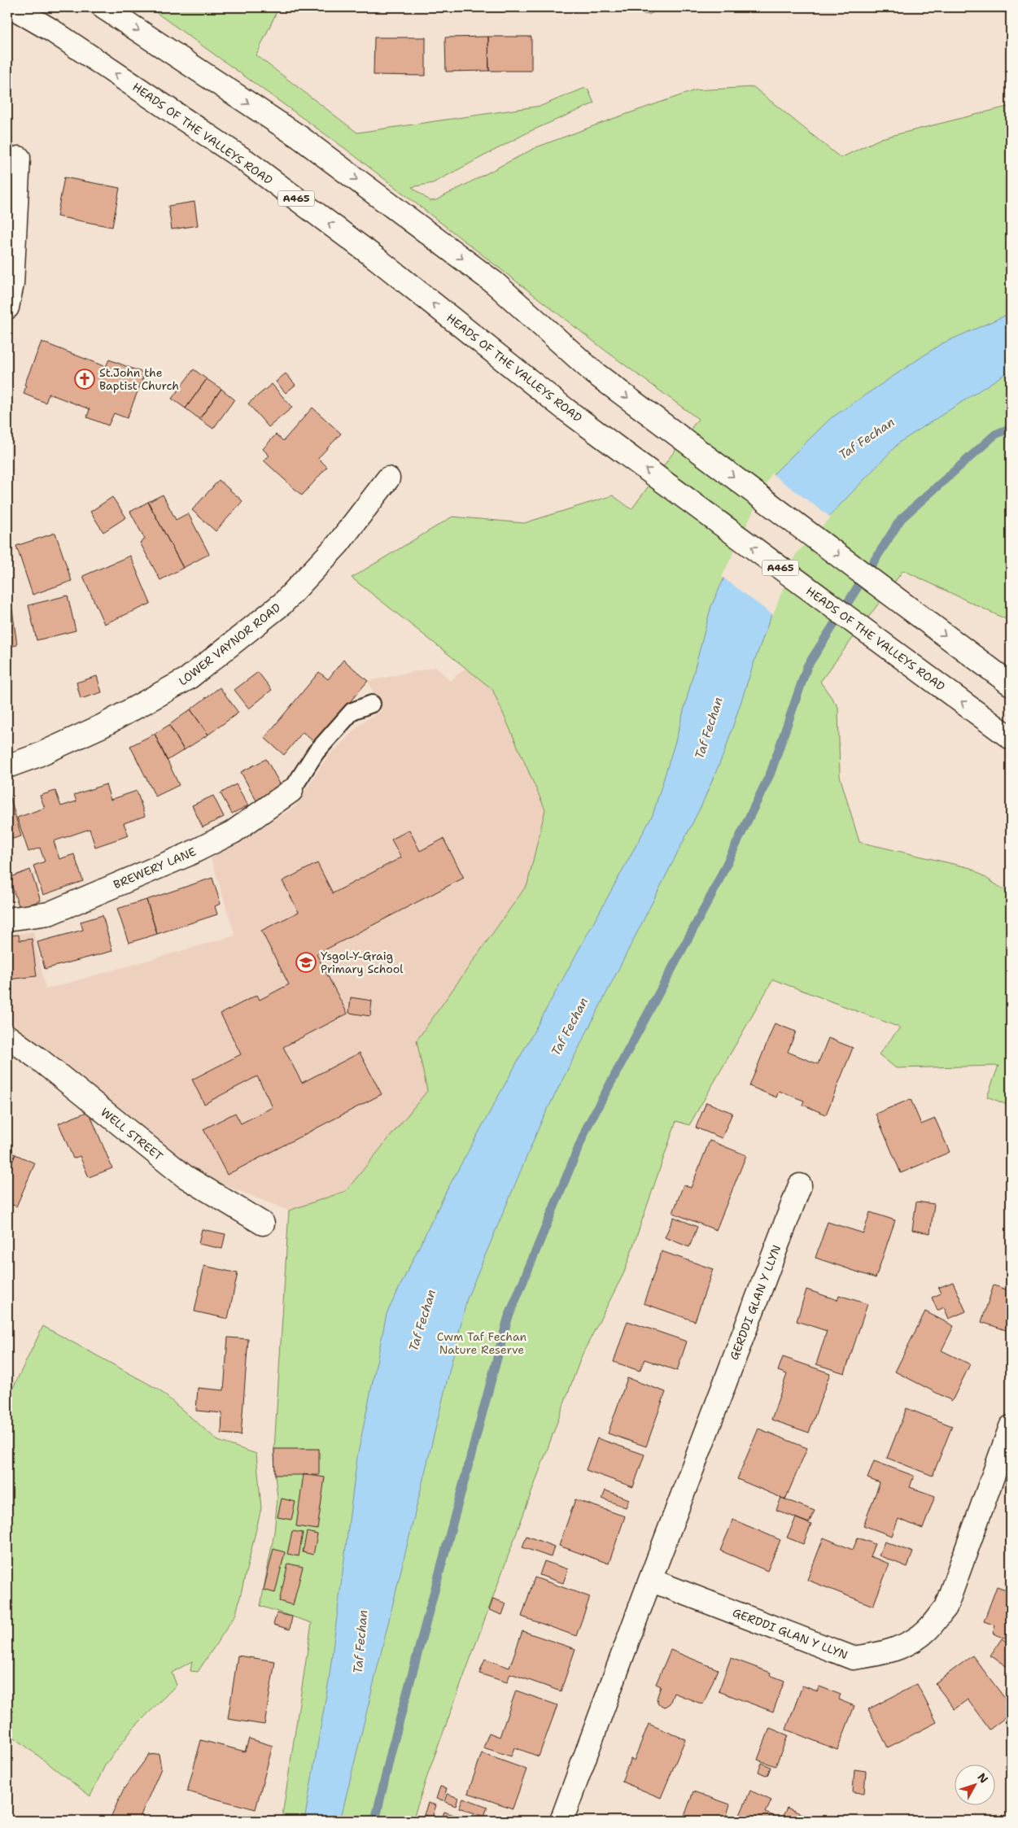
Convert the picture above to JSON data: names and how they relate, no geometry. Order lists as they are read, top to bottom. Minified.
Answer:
{"streets":{"main road":["HEADS OF THE VALLEYS ROAD","A465","LOWER VAYNOR ROAD","BREWERY LANE","WELL STREET","GERDDI GLAN Y LLYN"]},"water":["Taf Fechan"],"parks":["Cwm Taf Fechan Nature Reserve"],"places":{"church":["St.John the Baptist Church"],"school or university":["Ysgol-Y-Graig Primary School"]},"north":"top right"}
